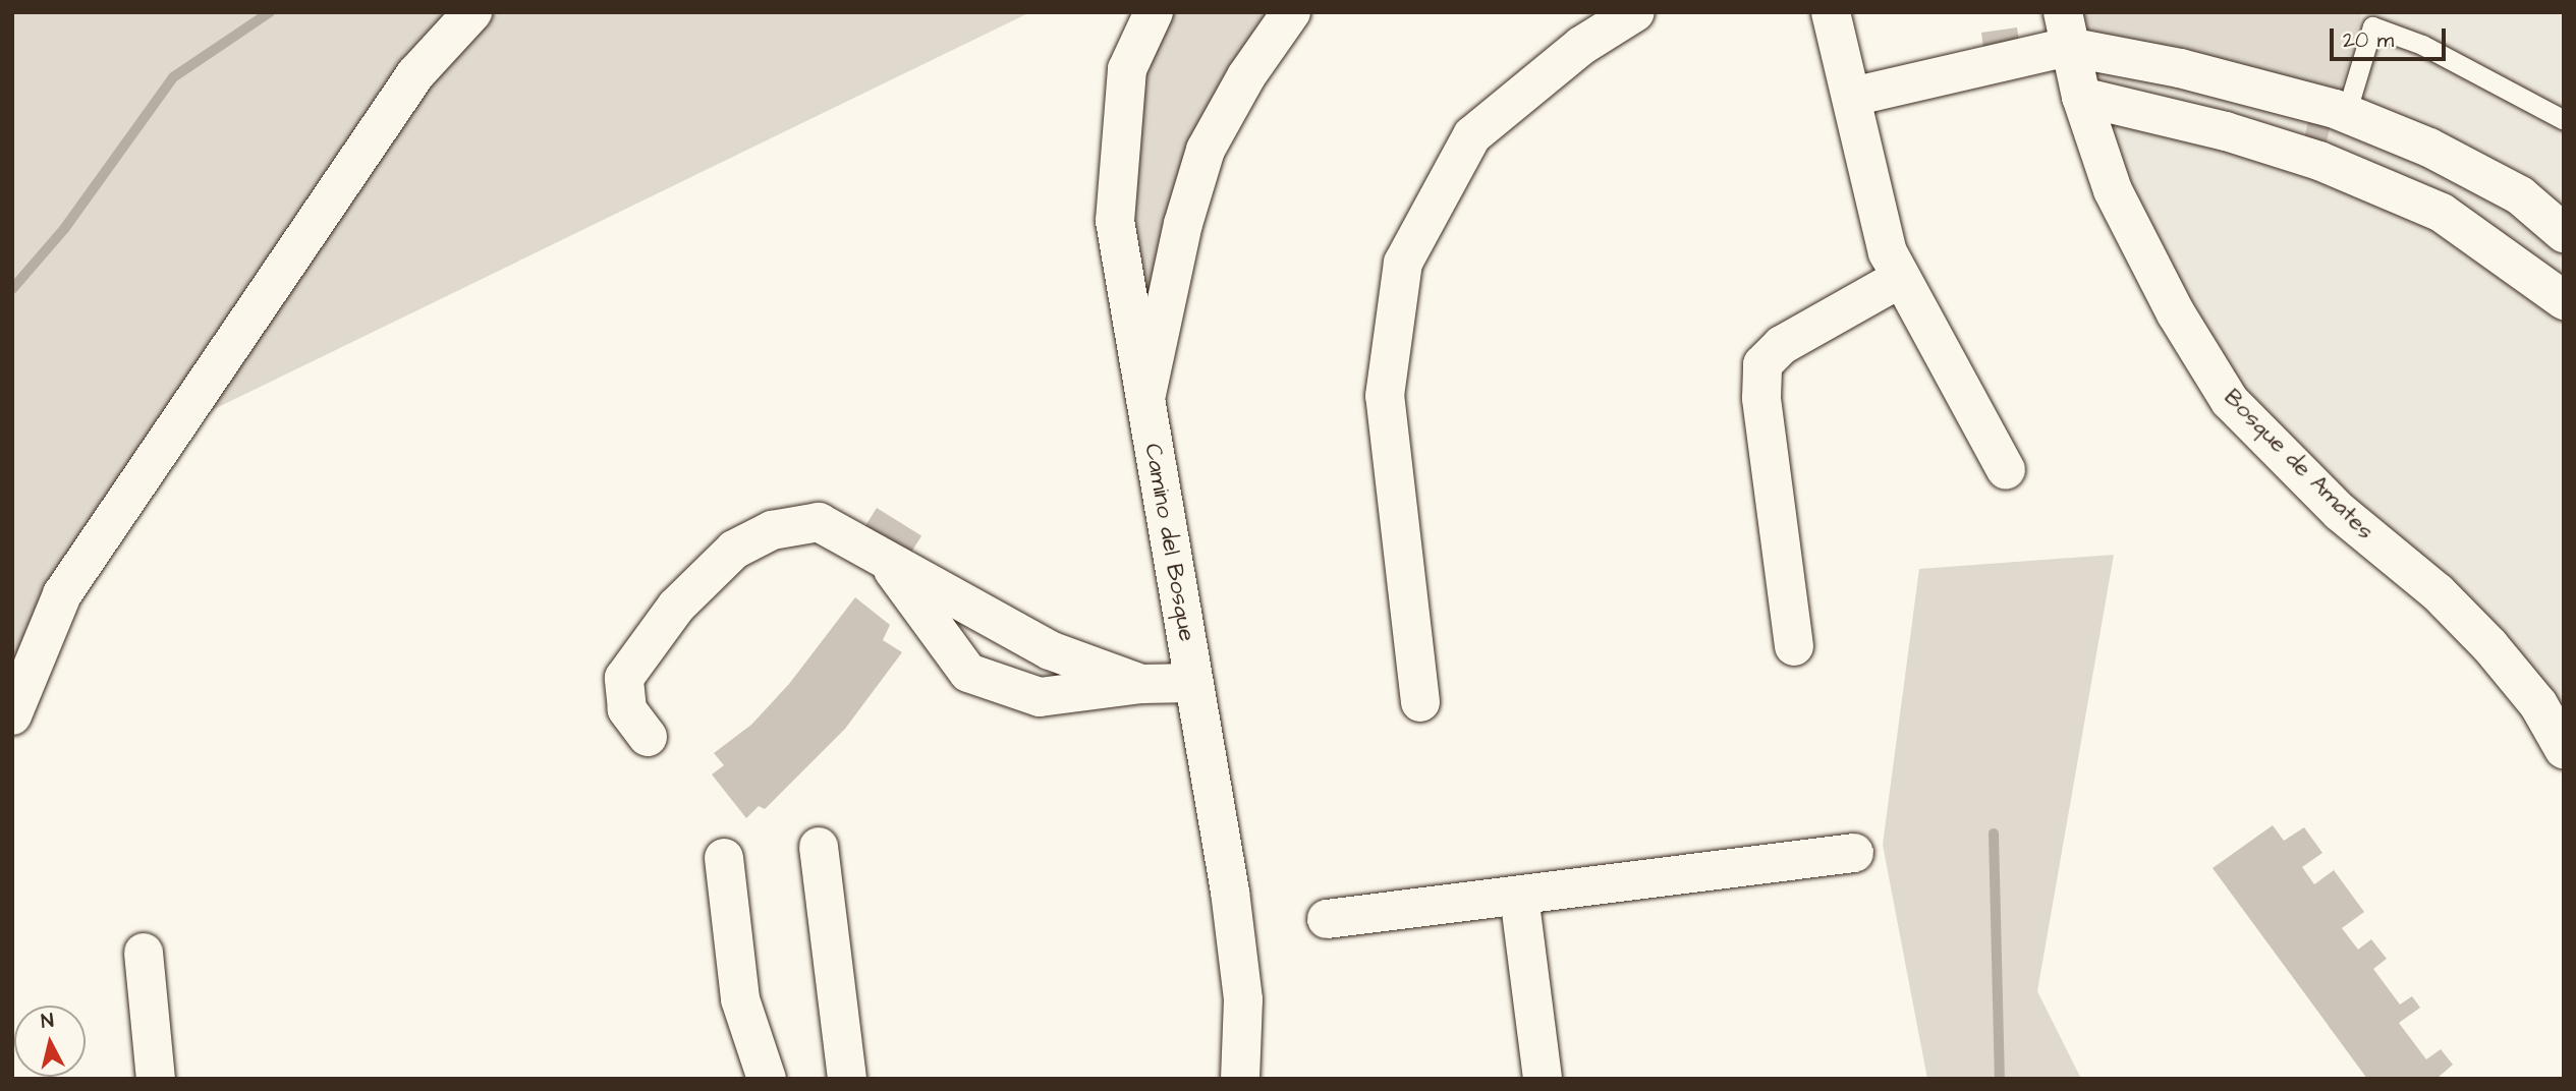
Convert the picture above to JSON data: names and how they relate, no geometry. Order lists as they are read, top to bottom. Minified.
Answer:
{"streets":{"street":["Bosque de Amates","Camino del Bosque"]},"scale_bar":"20 m","north":"top"}
